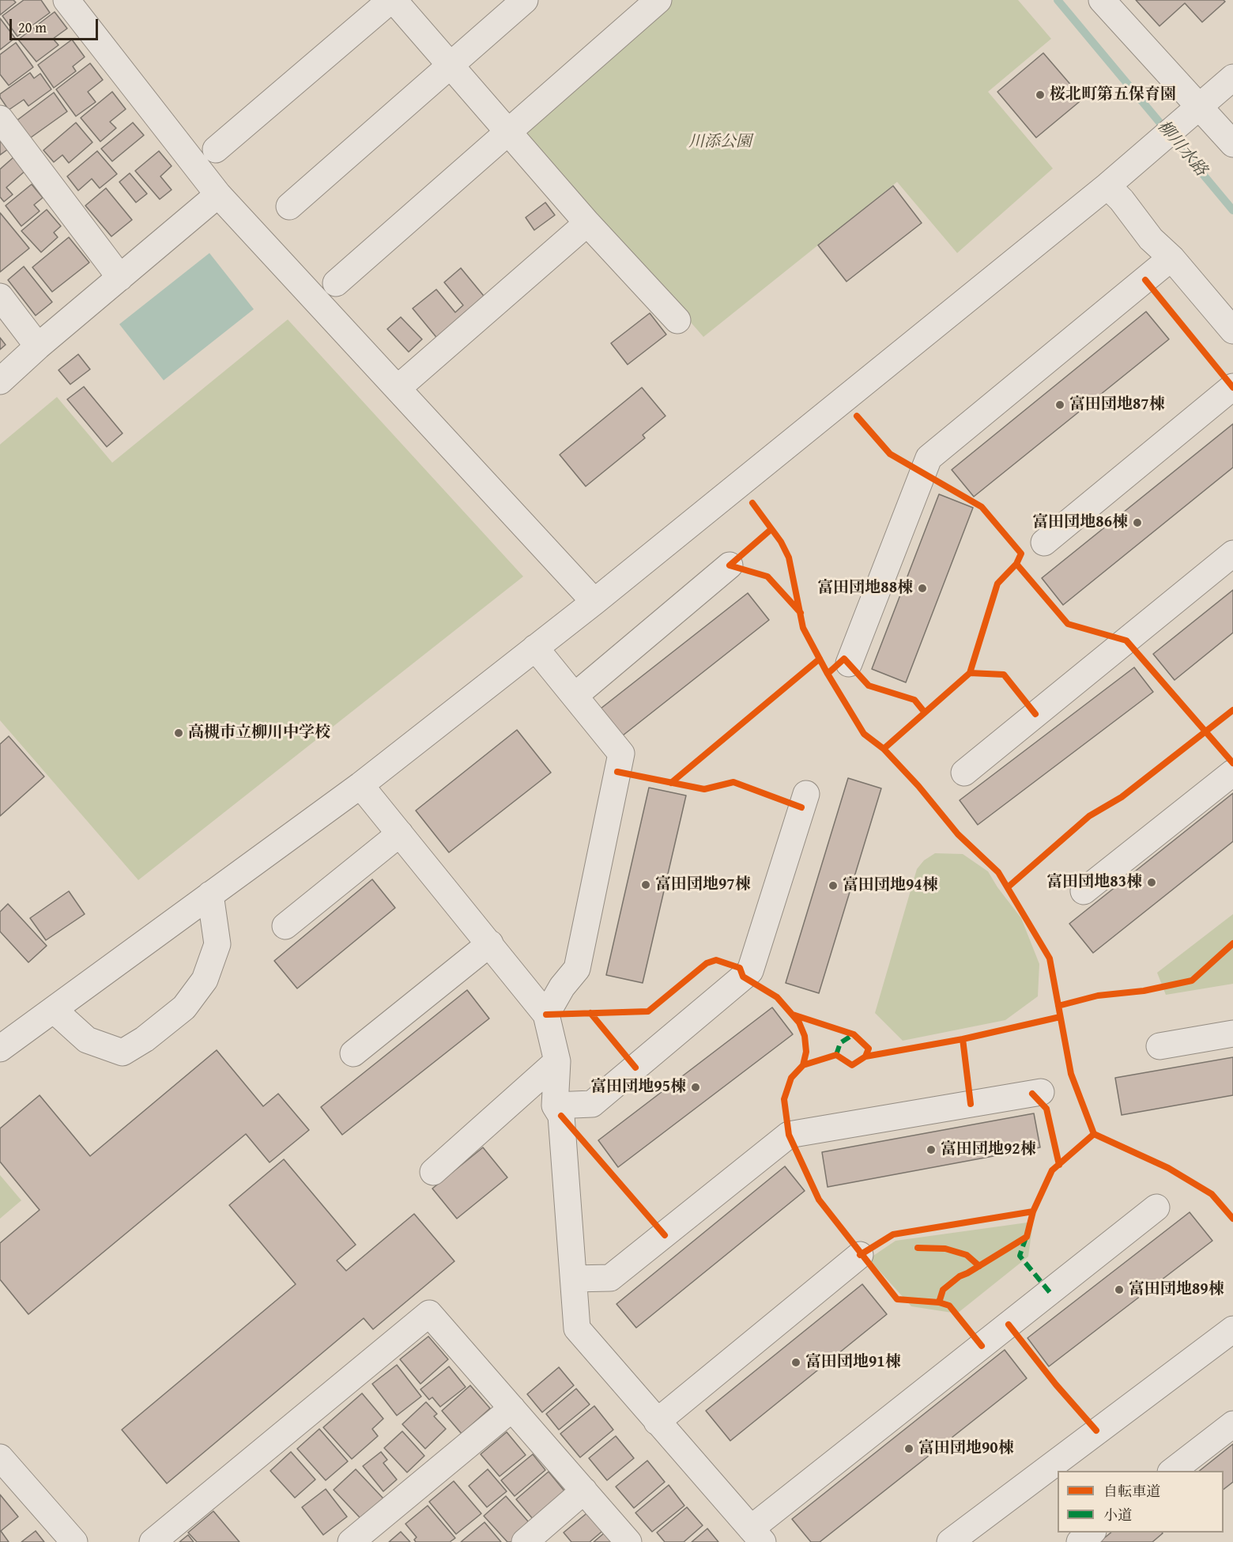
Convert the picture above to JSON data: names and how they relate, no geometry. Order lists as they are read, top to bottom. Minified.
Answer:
{"water":["柳川水路"],"parks":["川添公園"],"places":["桜北町第五保育園","富田団地87棟","富田団地86棟","富田団地88棟","高槻市立柳川中学校","富田団地83棟","富田団地97棟","富田団地94棟","富田団地95棟","富田団地92棟","富田団地89棟","富田団地91棟","富田団地90棟"],"legend":["自転車道","小道"],"scale_bar":"20 m"}
